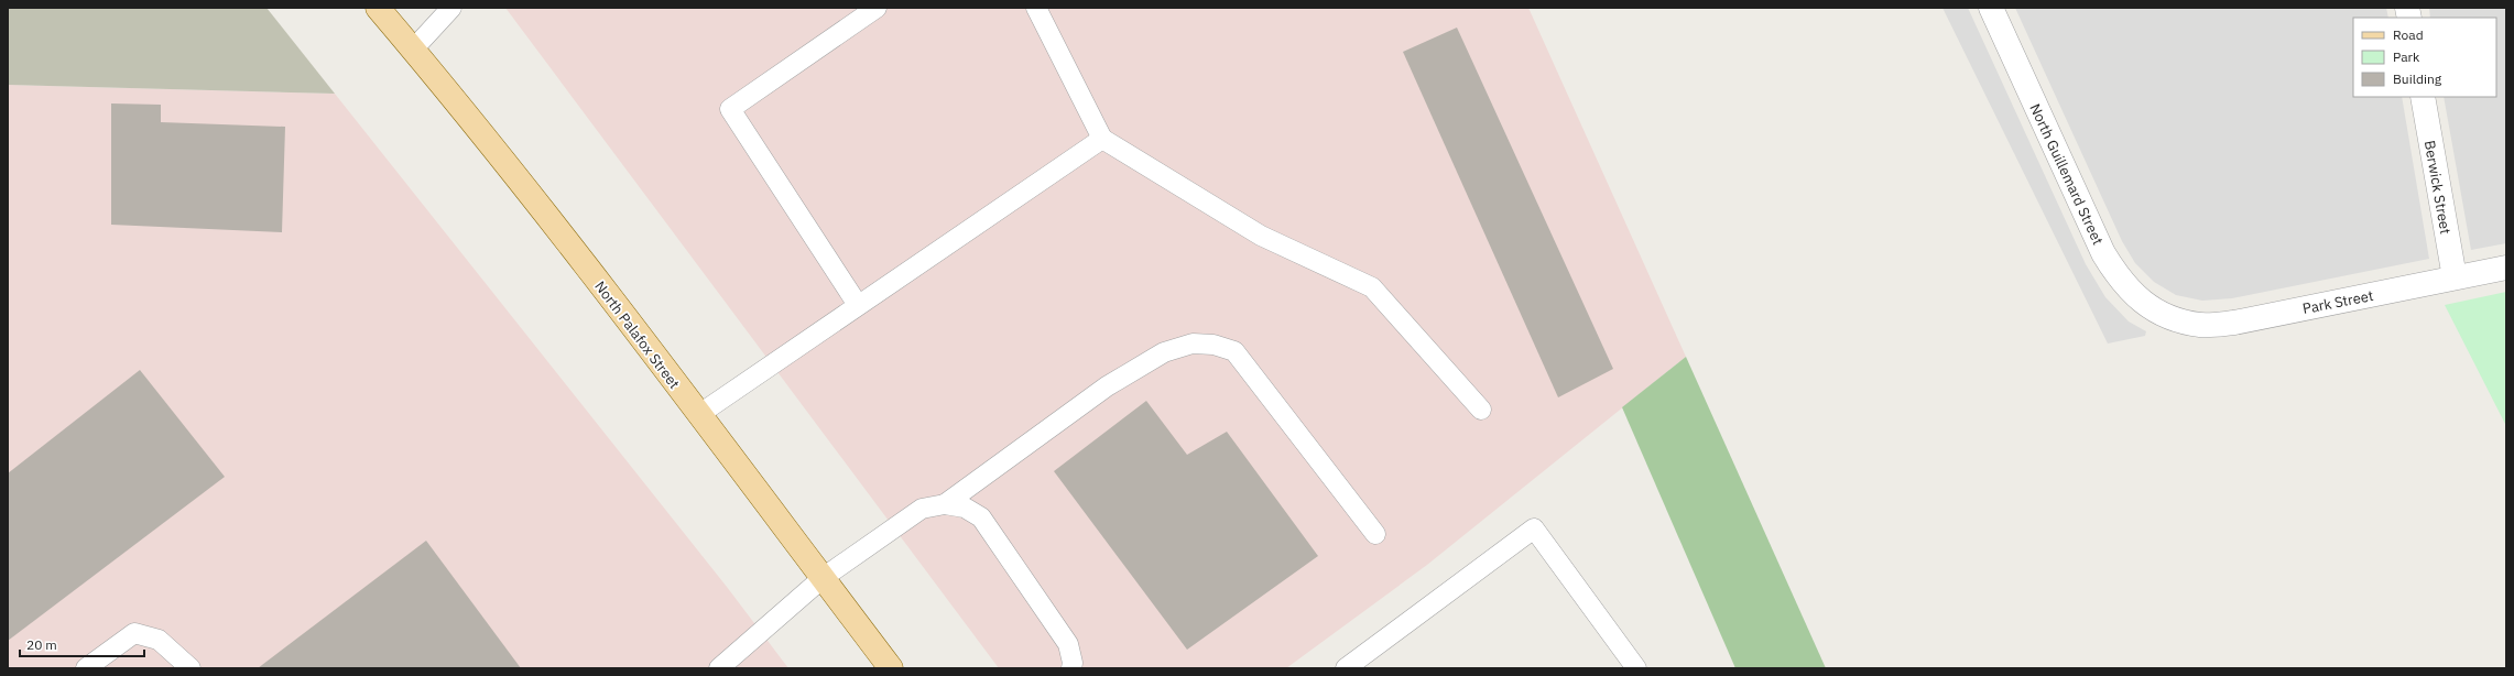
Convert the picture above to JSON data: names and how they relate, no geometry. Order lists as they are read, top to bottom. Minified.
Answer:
{"streets":{"main road":["North Palafox Street"],"street":["North Guillemard Street","Berwick Street","Park Street"]},"crossings":[["North Guillemard Street","Park Street"],["Berwick Street","Park Street"]],"legend":["Road","Park","Building"],"scale_bar":"20 m"}
